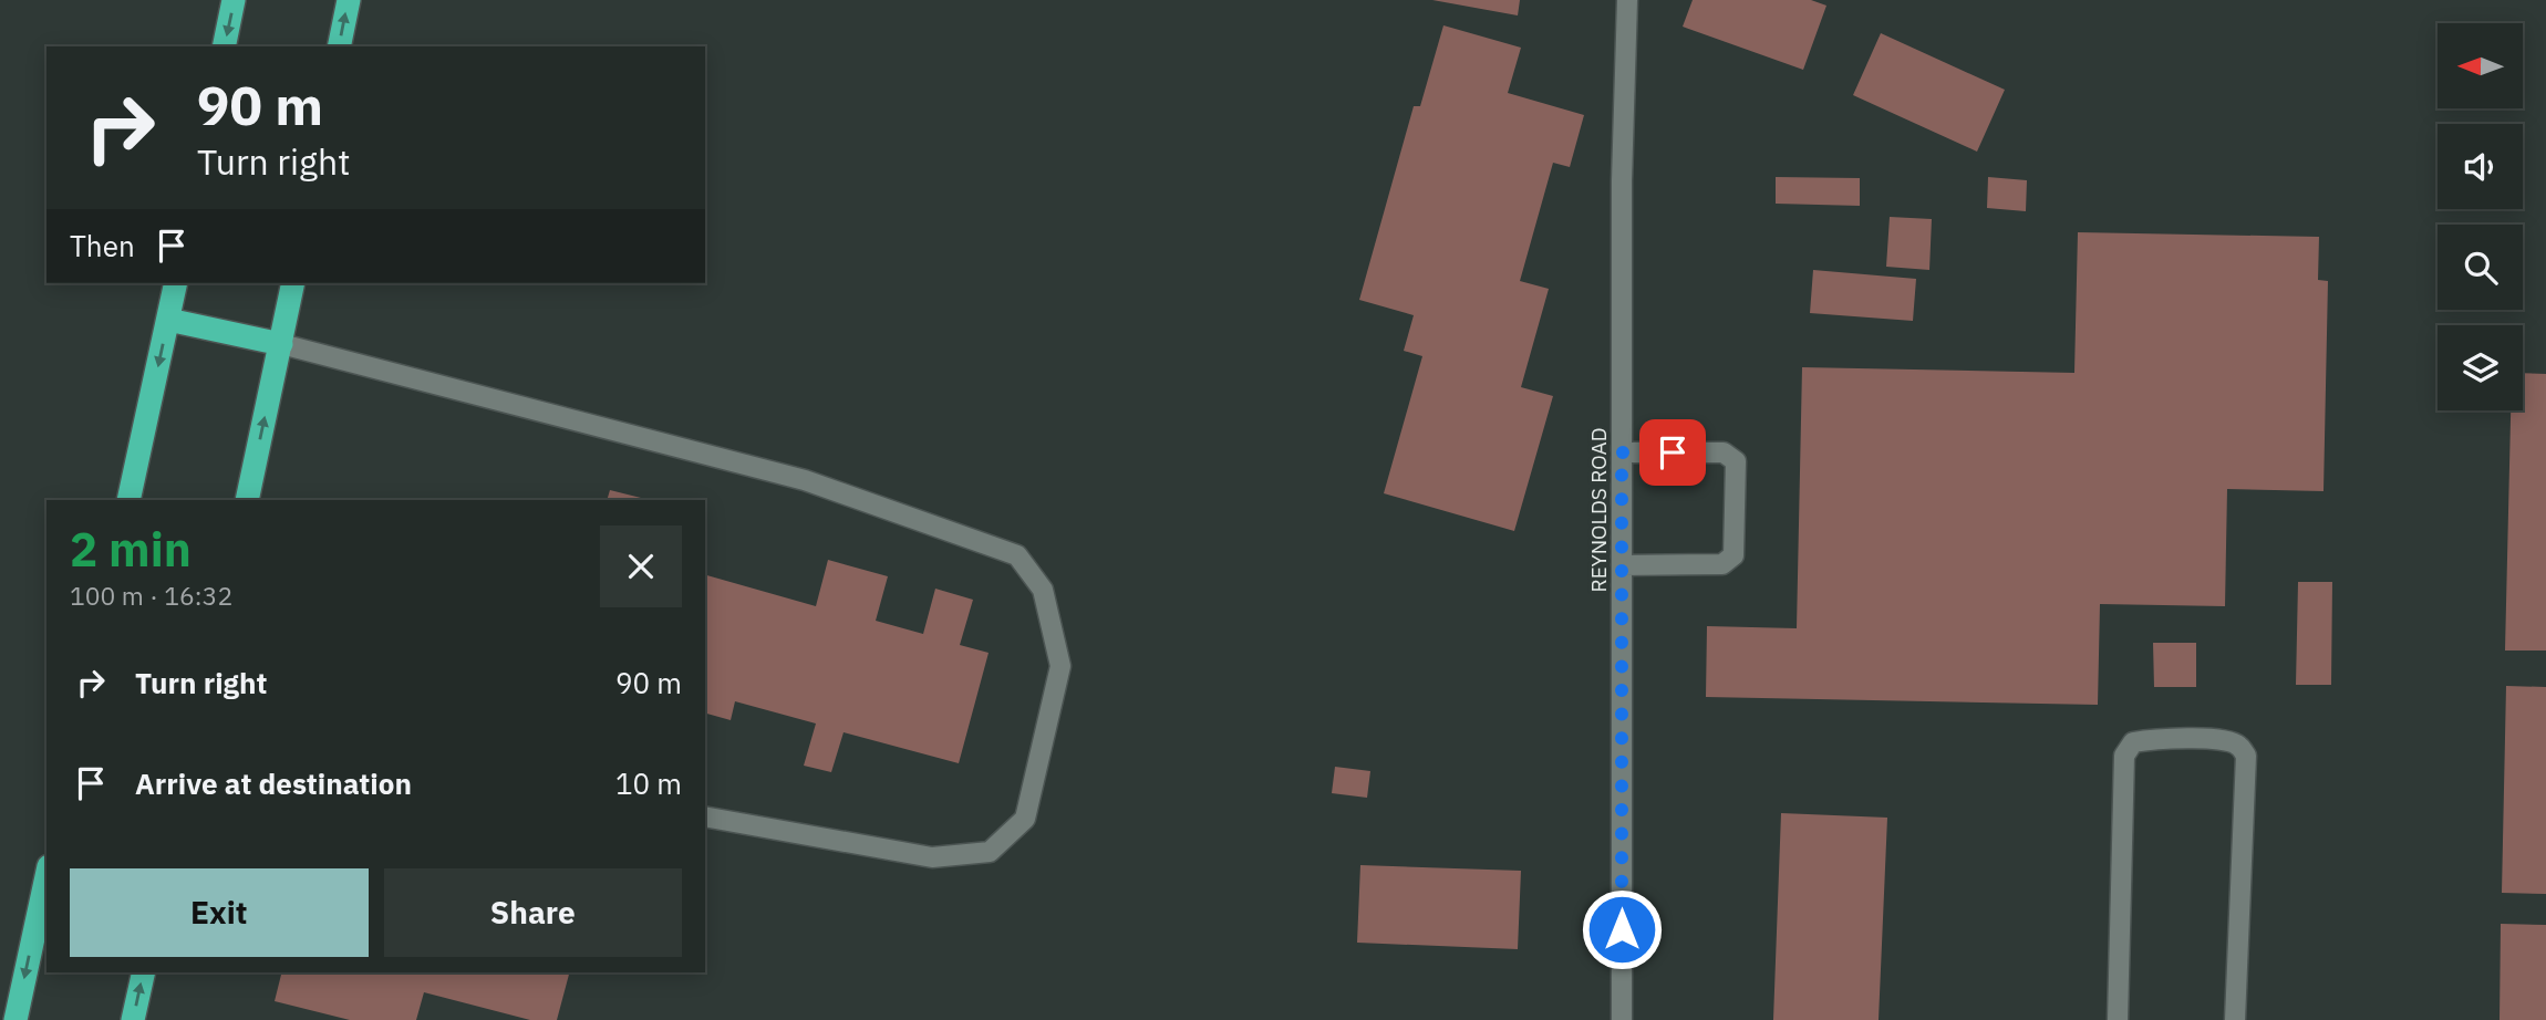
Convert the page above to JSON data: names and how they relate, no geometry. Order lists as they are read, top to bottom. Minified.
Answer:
{"streets":{"street":["REYNOLDS ROAD"]},"north":"left","page":{"turn":["90 m","Turn right"],"then":"Then","heading":["2 min","100 m · 16:32"],"list":[{"name":"Turn right","value":"90 m"},{"name":"Arrive at destination","value":"10 m"}],"buttons":["Exit","Share"]}}
